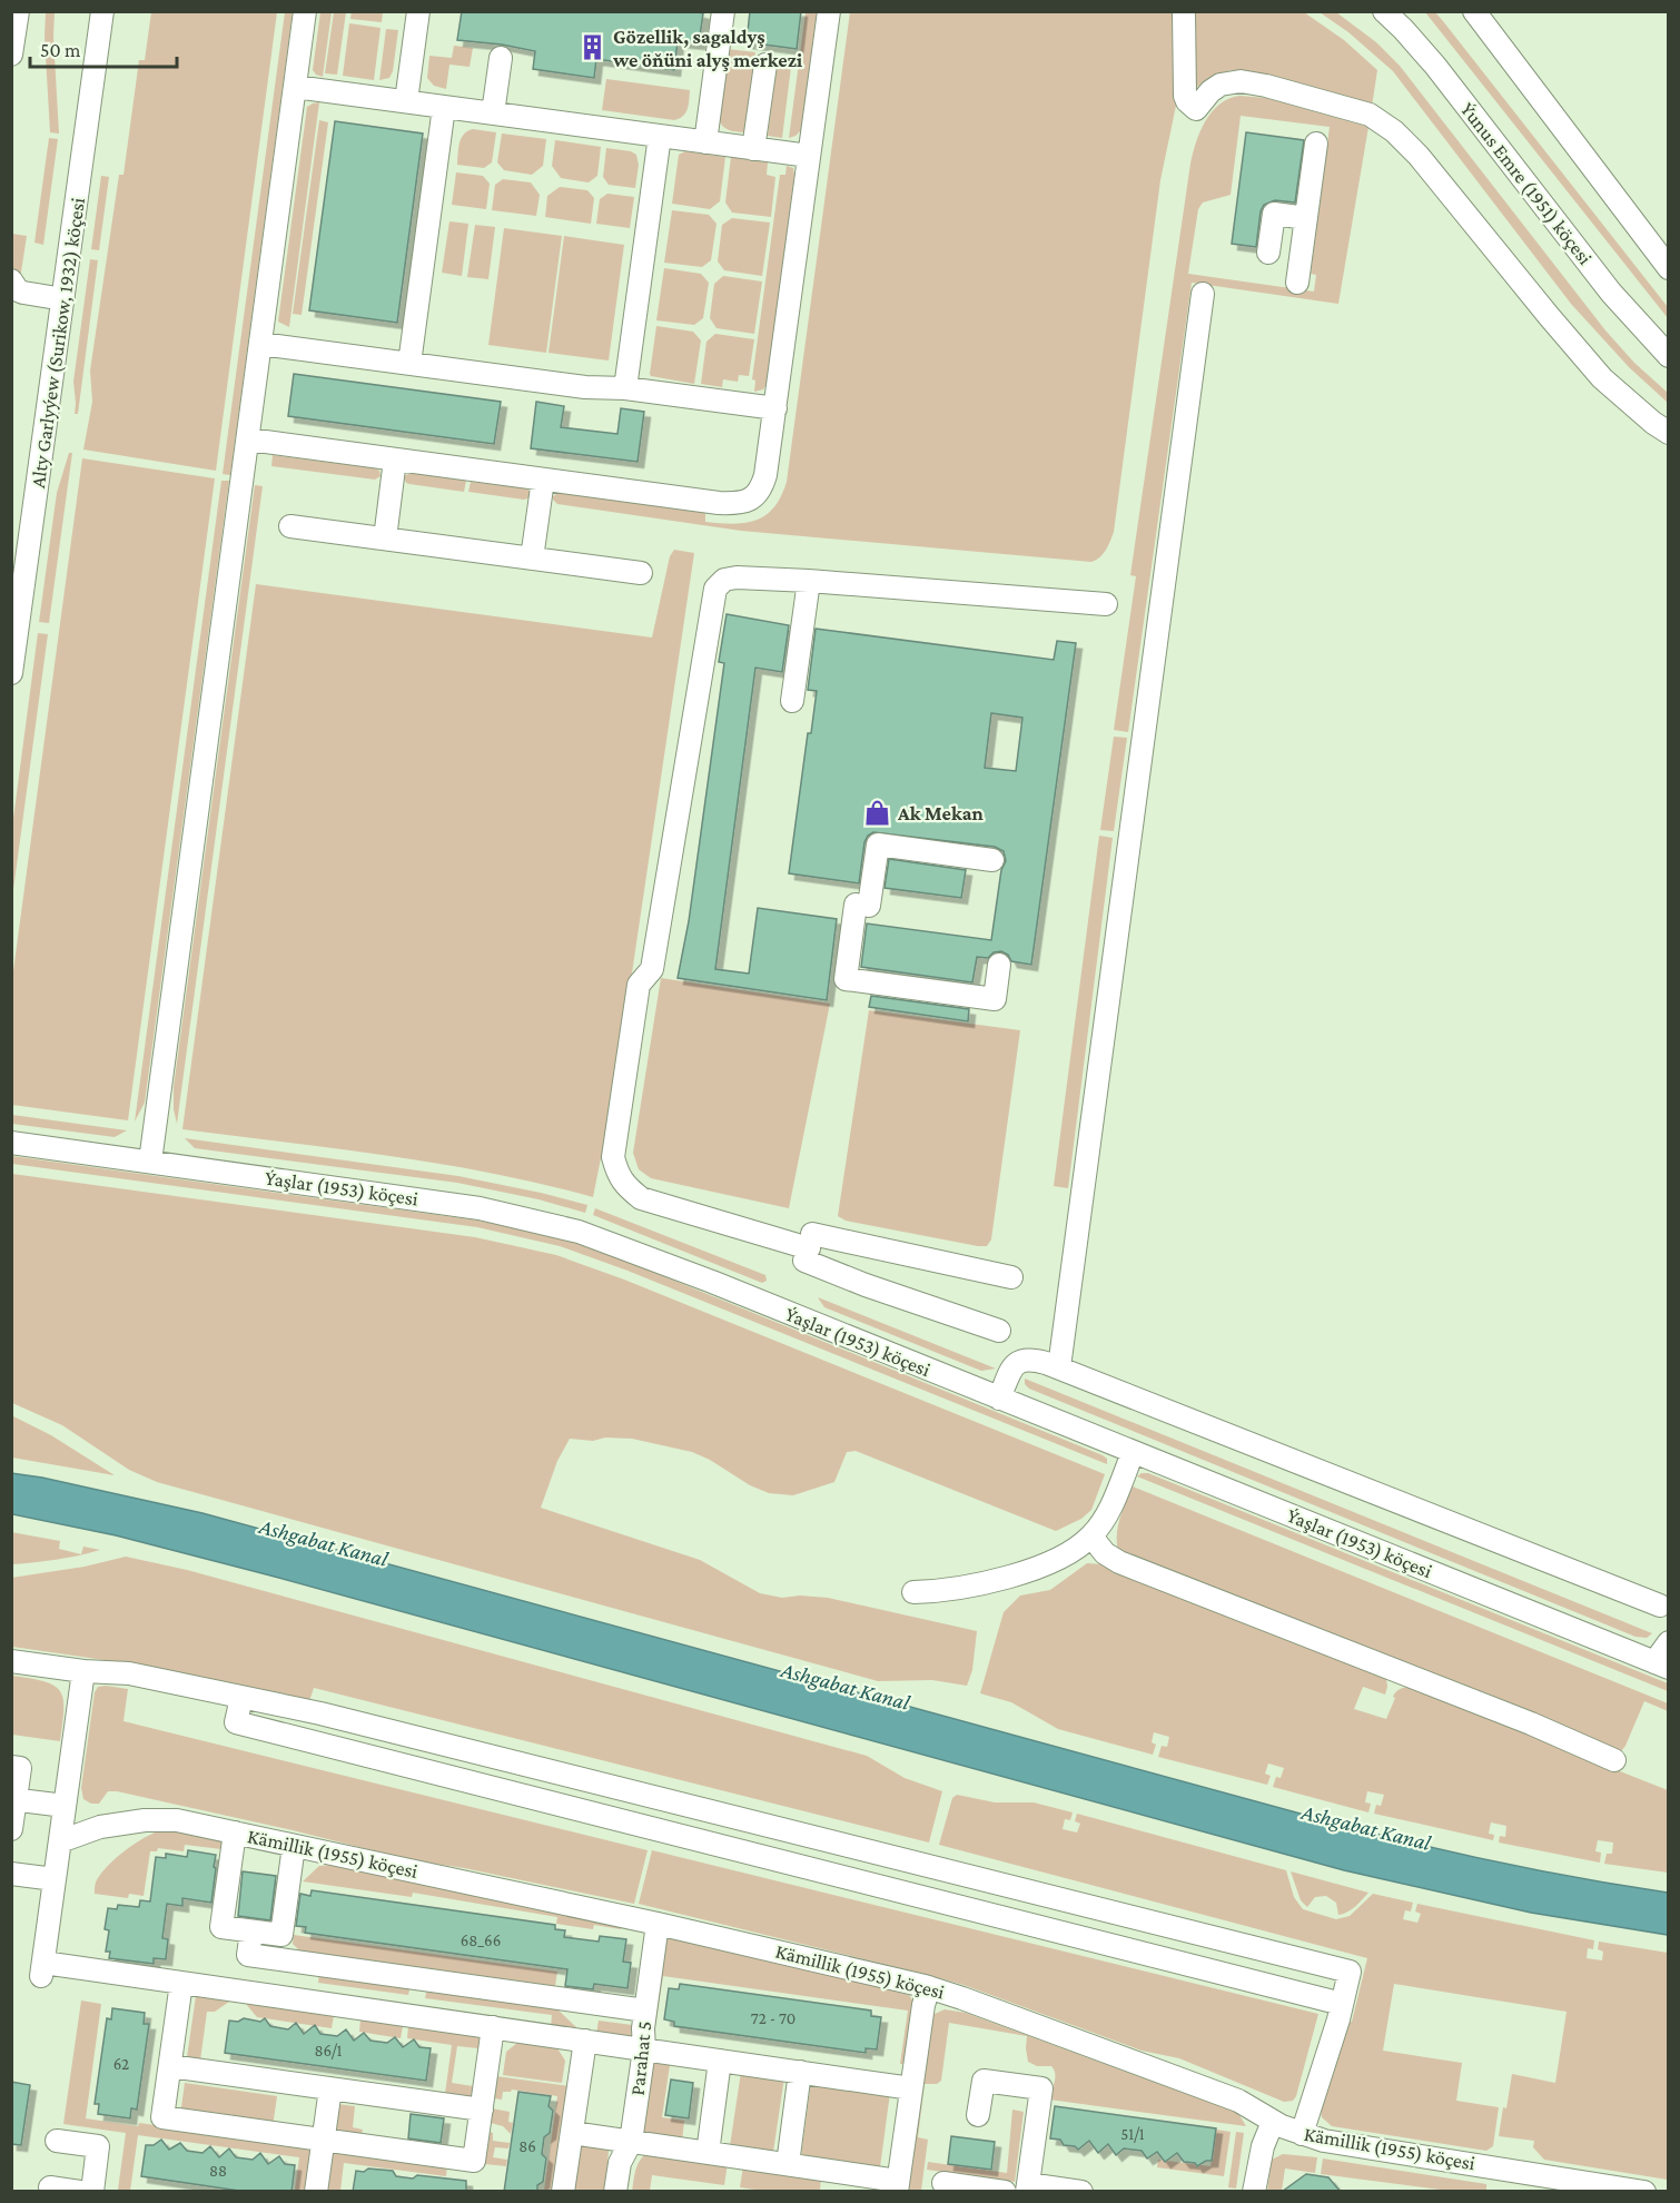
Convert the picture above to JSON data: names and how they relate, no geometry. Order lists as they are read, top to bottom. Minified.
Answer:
{"streets":{"street":["Ýunus Emre (1951) köçesi","Alty Garlyýew (Surikow, 1932) köçesi","Ýaşlar (1953) köçesi","Kämillik (1955) köçesi","Parahat 5"]},"crossings":[["Kämillik (1955) köçesi","Parahat 5"]],"water":["Ashgabat Kanal"],"places":{"building":["Gözellik, sagaldyş we öňüni alyş merkezi"],"shop":["Ak Mekan"]},"house_numbers":["68_66","72 - 70","86/1","62","51/1","86","88"],"scale_bar":"50 m"}
